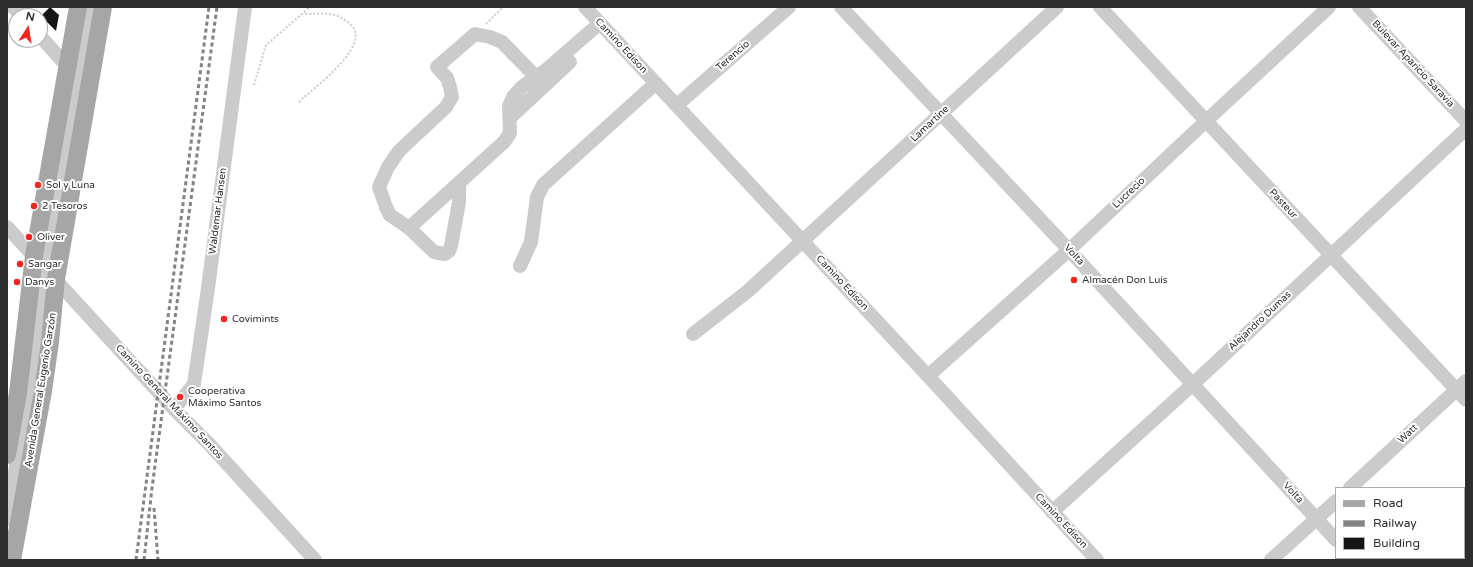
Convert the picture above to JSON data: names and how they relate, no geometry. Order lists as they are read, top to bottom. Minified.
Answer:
{"streets":{"main road":["Avenida General Eugenio Garzón"],"street":["Camino Edison","Terencio","Bulevar Aparicio Saravia","Lamartine","Lucrecio","Pasteur","Waldemar Hansen","Volta","Alejandro Dumas","Camino General Máximo Santos","Watt"]},"crossings":[["Camino Edison","Terencio"],["Camino Edison","Lamartine"],["Camino Edison","Lucrecio"],["Camino Edison","Alejandro Dumas"],["Lamartine","Volta"],["Lucrecio","Pasteur"],["Lucrecio","Volta"],["Pasteur","Alejandro Dumas"],["Pasteur","Watt"],["Waldemar Hansen","Camino General Máximo Santos"],["Volta","Alejandro Dumas"],["Avenida General Eugenio Garzón","Camino General Máximo Santos"]],"places":["Sol y Luna","2 Tesoros","Oliver","Sangar","Almacén Don Luís","Danys","Covimints","Cooperativa Máximo Santos"],"legend":["Road","Railway","Building"],"north":"top"}
